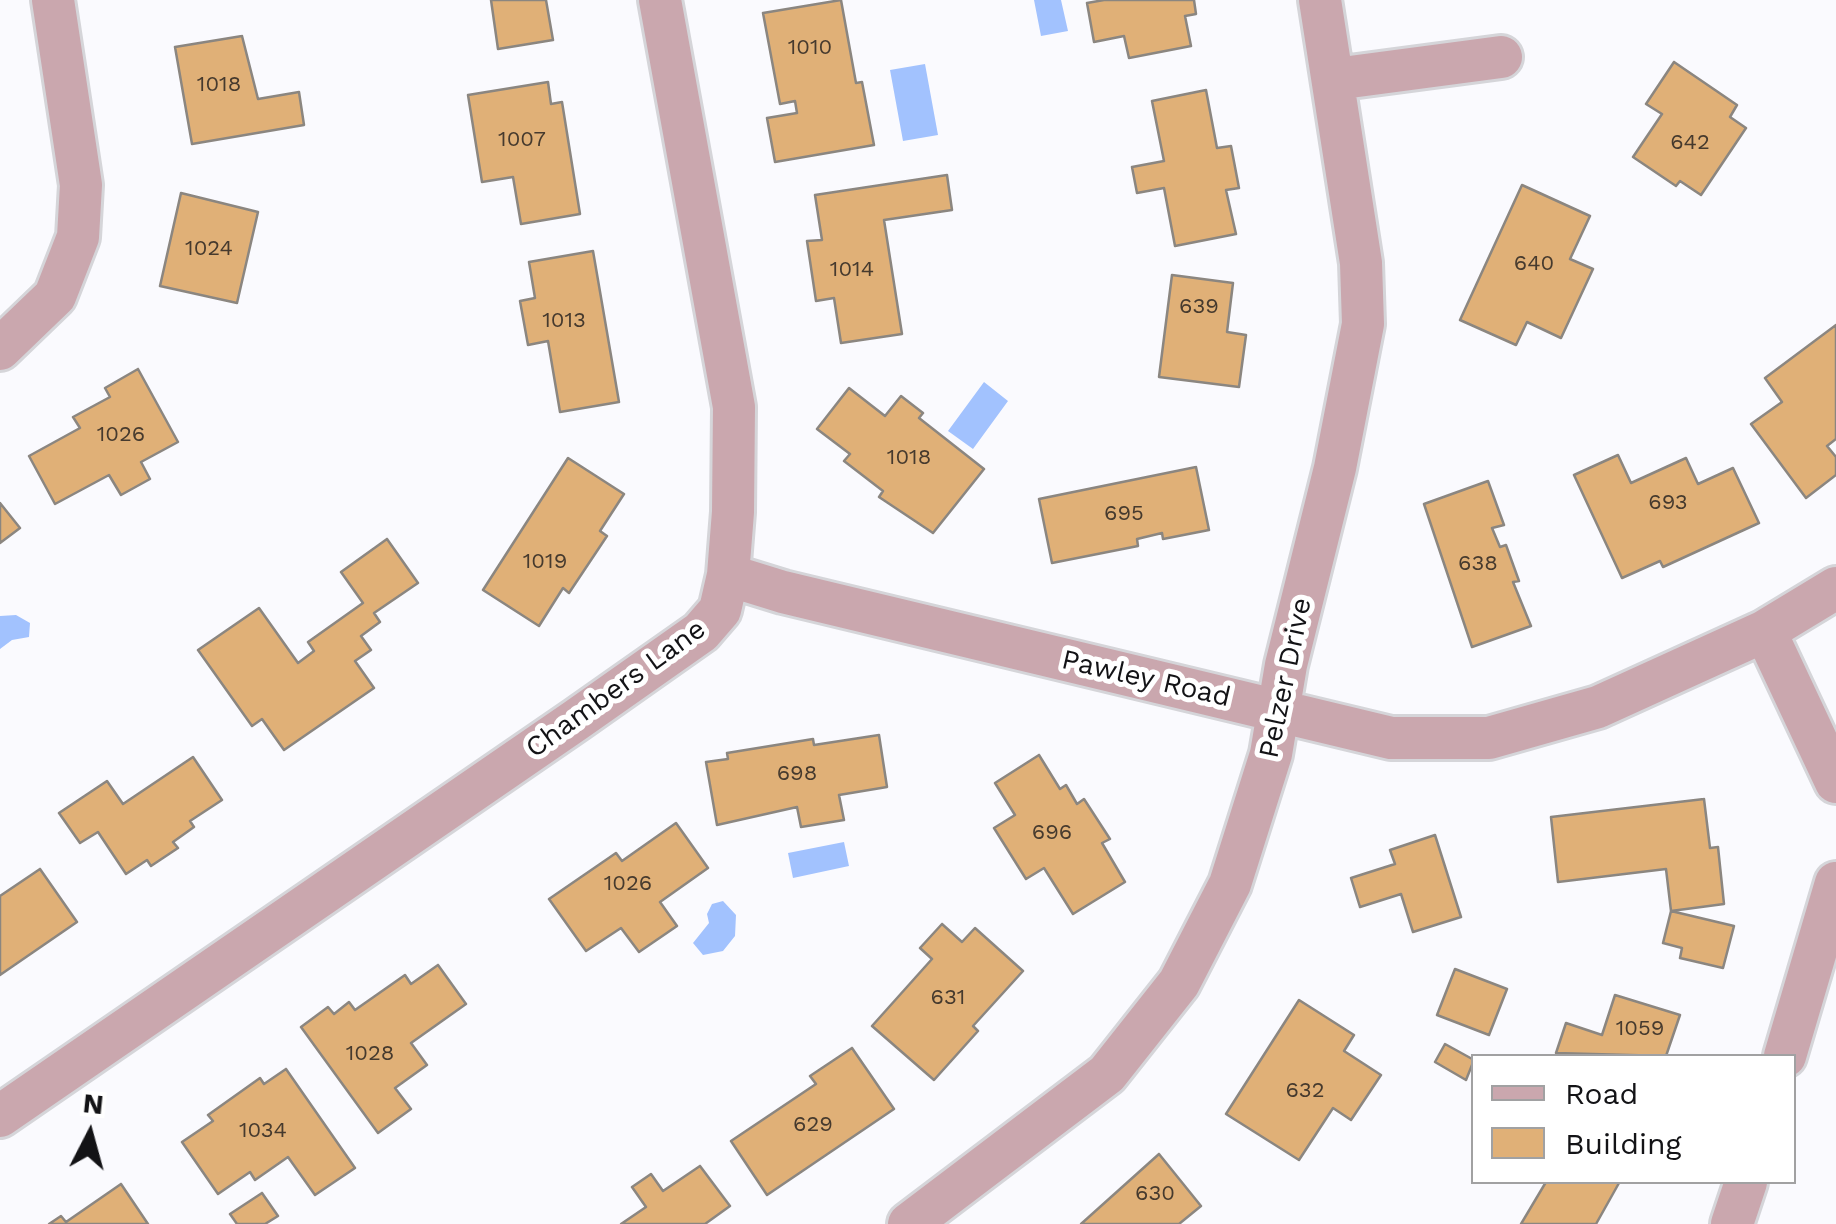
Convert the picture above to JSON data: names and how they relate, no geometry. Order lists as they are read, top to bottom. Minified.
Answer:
{"streets":{"street":["Pelzer Drive","Pawley Road","Chambers Lane"]},"crossings":[["Pelzer Drive","Pawley Road"],["Pawley Road","Chambers Lane"]],"house_numbers":["1010","1018","1007","642","1024","640","1014","639","1013","1026","1018","693","695","1019","638","698","696","1026","631","1059","1028","632","629","1034","630"],"legend":["Road","Building"],"north":"top"}
